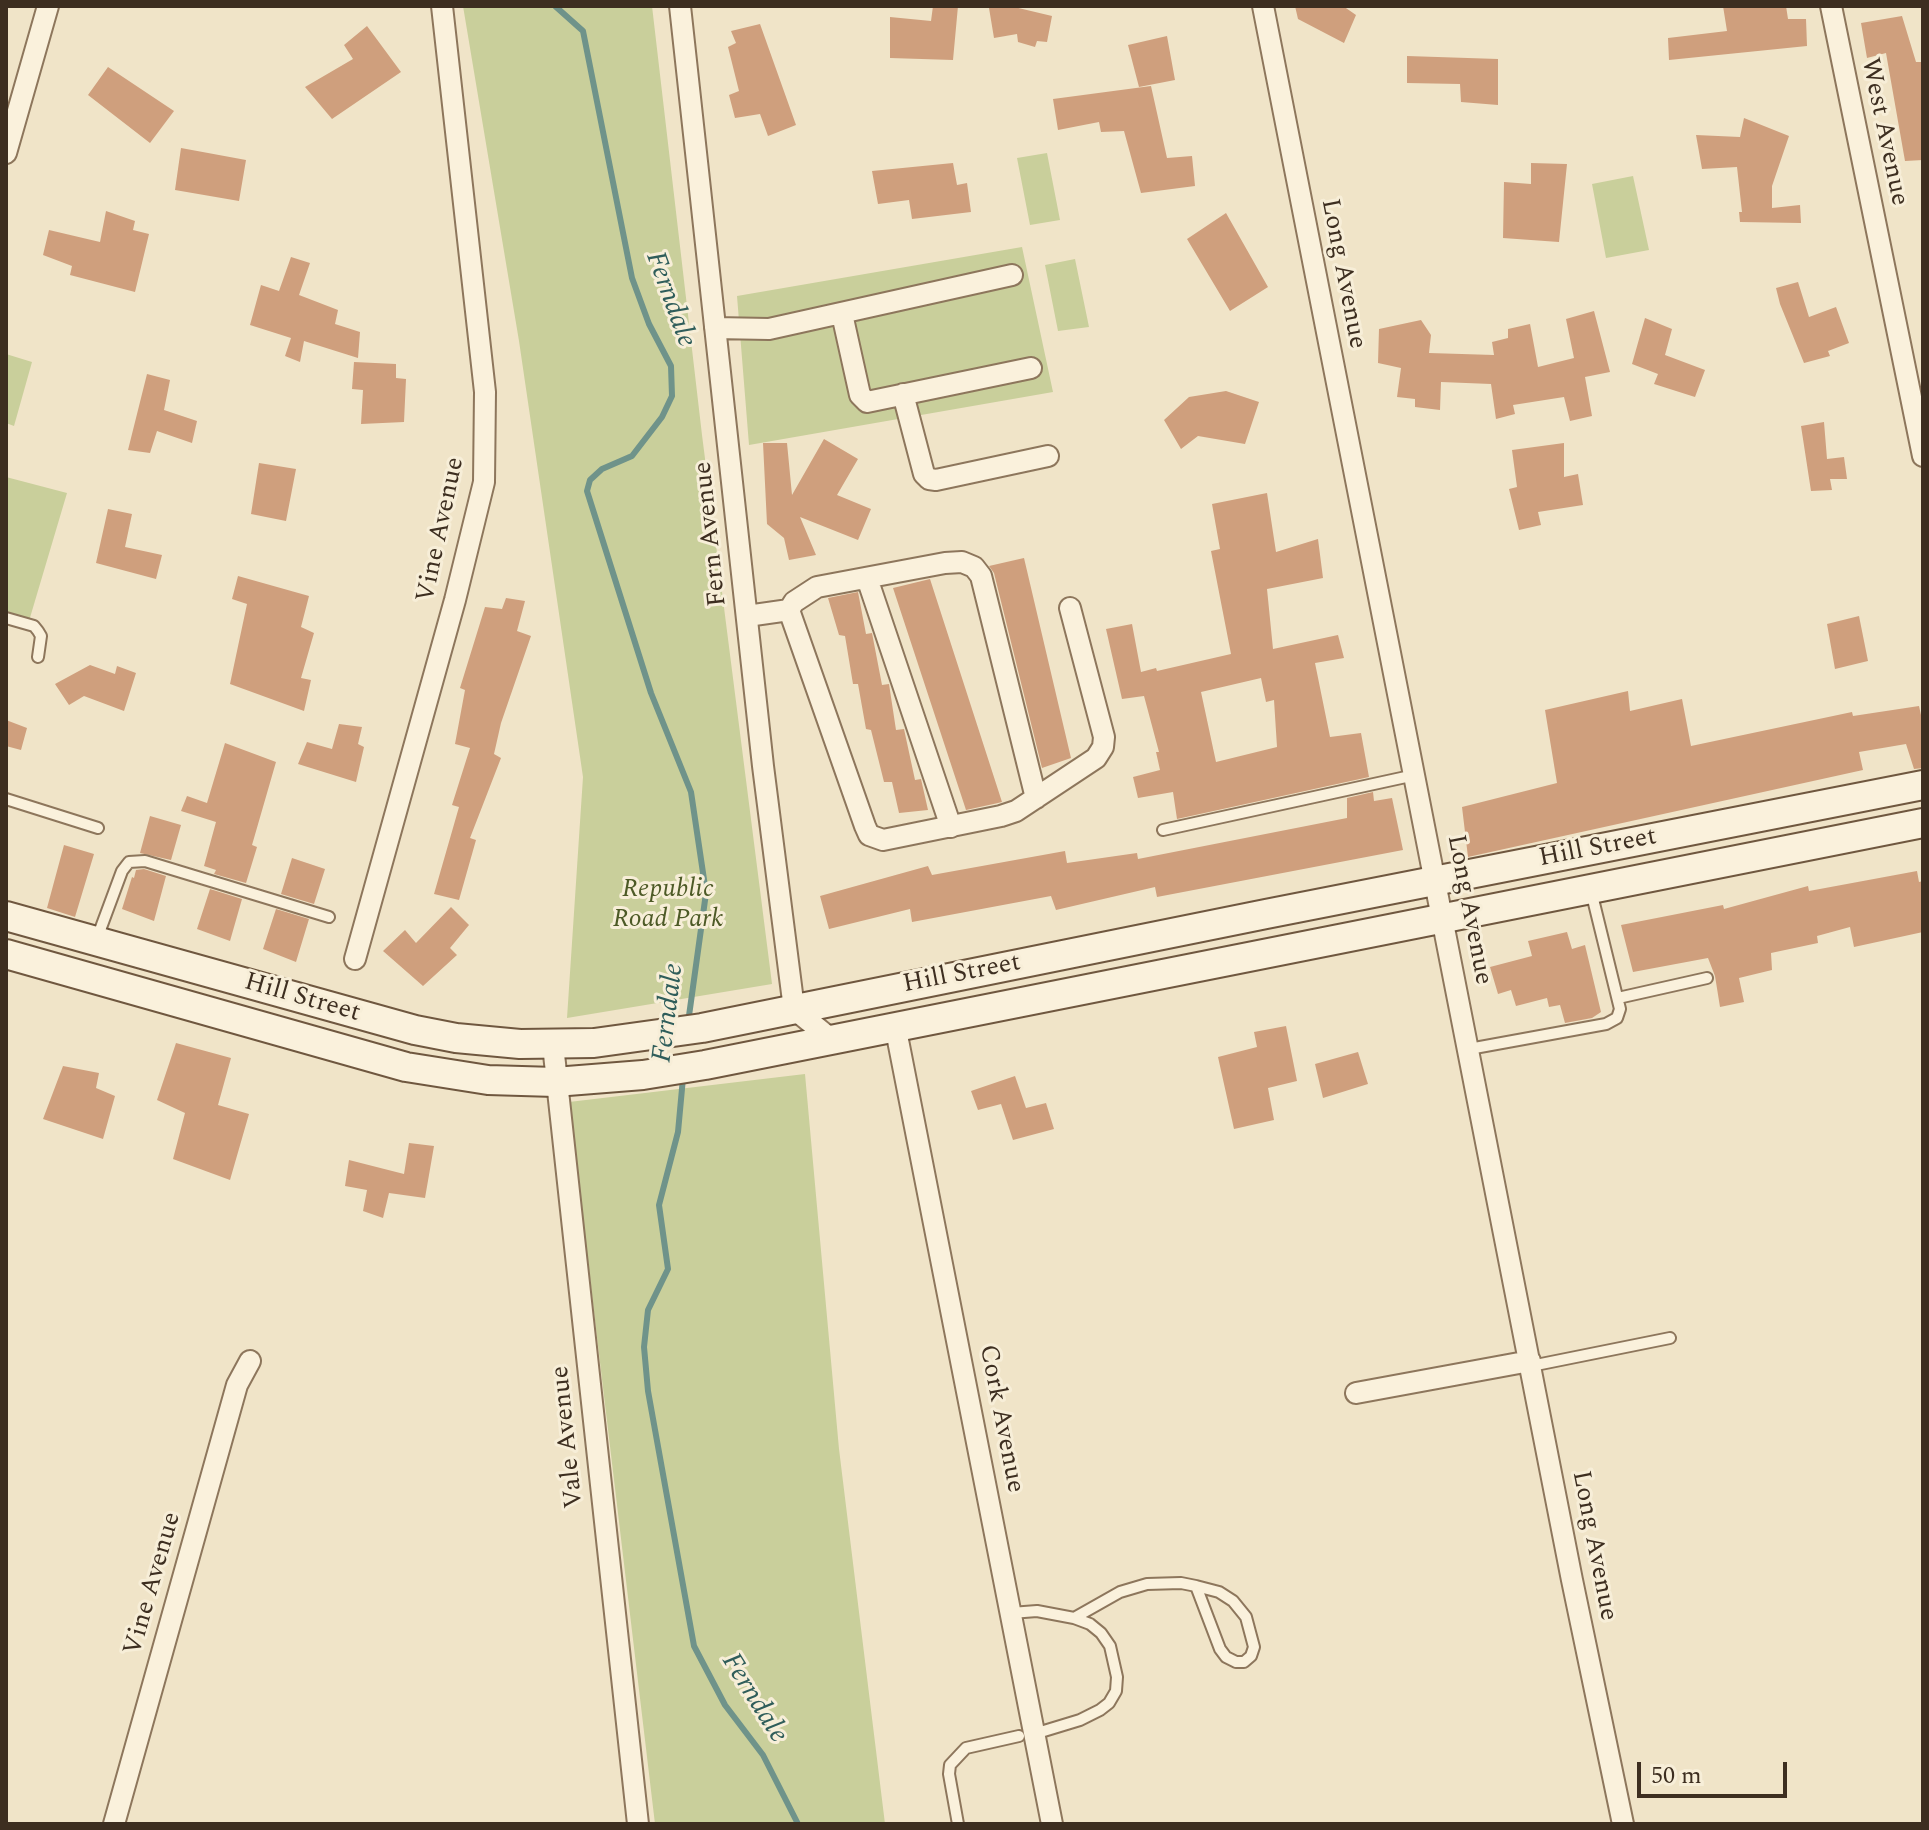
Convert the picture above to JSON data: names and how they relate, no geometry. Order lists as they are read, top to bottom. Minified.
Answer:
{"streets":{"main road":["Hill Street"],"street":["West Avenue","Long Avenue","Vine Avenue","Fern Avenue","Cork Avenue","Vale Avenue"]},"crossings":[["Long Avenue","Hill Street"],["Fern Avenue","Hill Street"],["Hill Street","Cork Avenue"],["Hill Street","Vale Avenue"]],"water":["Ferndale"],"parks":["Republic Road Park"],"scale_bar":"50 m"}
